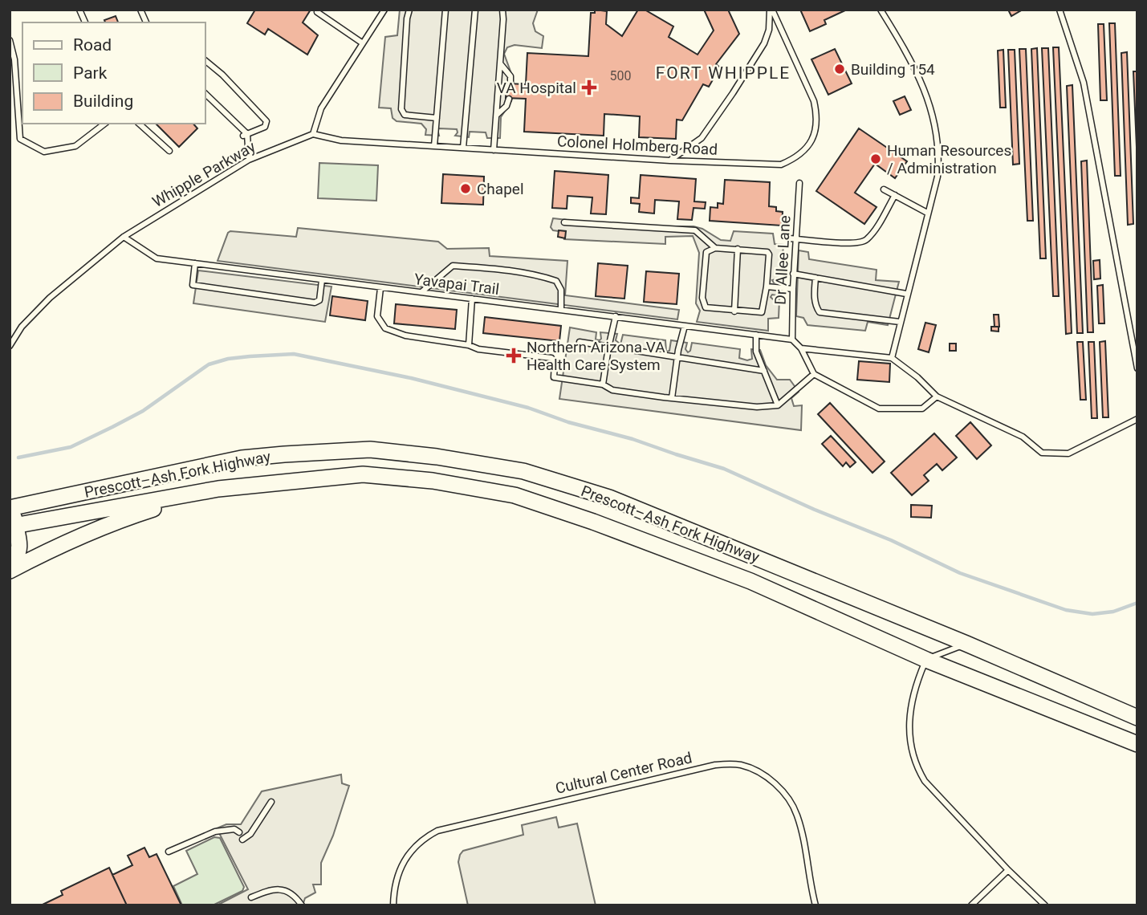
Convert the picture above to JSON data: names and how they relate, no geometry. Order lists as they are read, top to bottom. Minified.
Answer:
{"streets":{"main road":["Prescott–Ash Fork Highway"],"lane":["Colonel Holmberg Road","Whipple Parkway","Dr Allee Lane","Yavapai Trail","Cultural Center Road"]},"crossings":[["Colonel Holmberg Road","Whipple Parkway"],["Whipple Parkway","Yavapai Trail"],["Dr Allee Lane","Yavapai Trail"]],"districts":["FORT WHIPPLE"],"places":{"other":["Building 154","Human Resources / Administration","Chapel"],"health":["VA Hospital","Northern Arizona VA Health Care System"]},"house_numbers":["500"],"legend":["Road","Park","Building"]}
